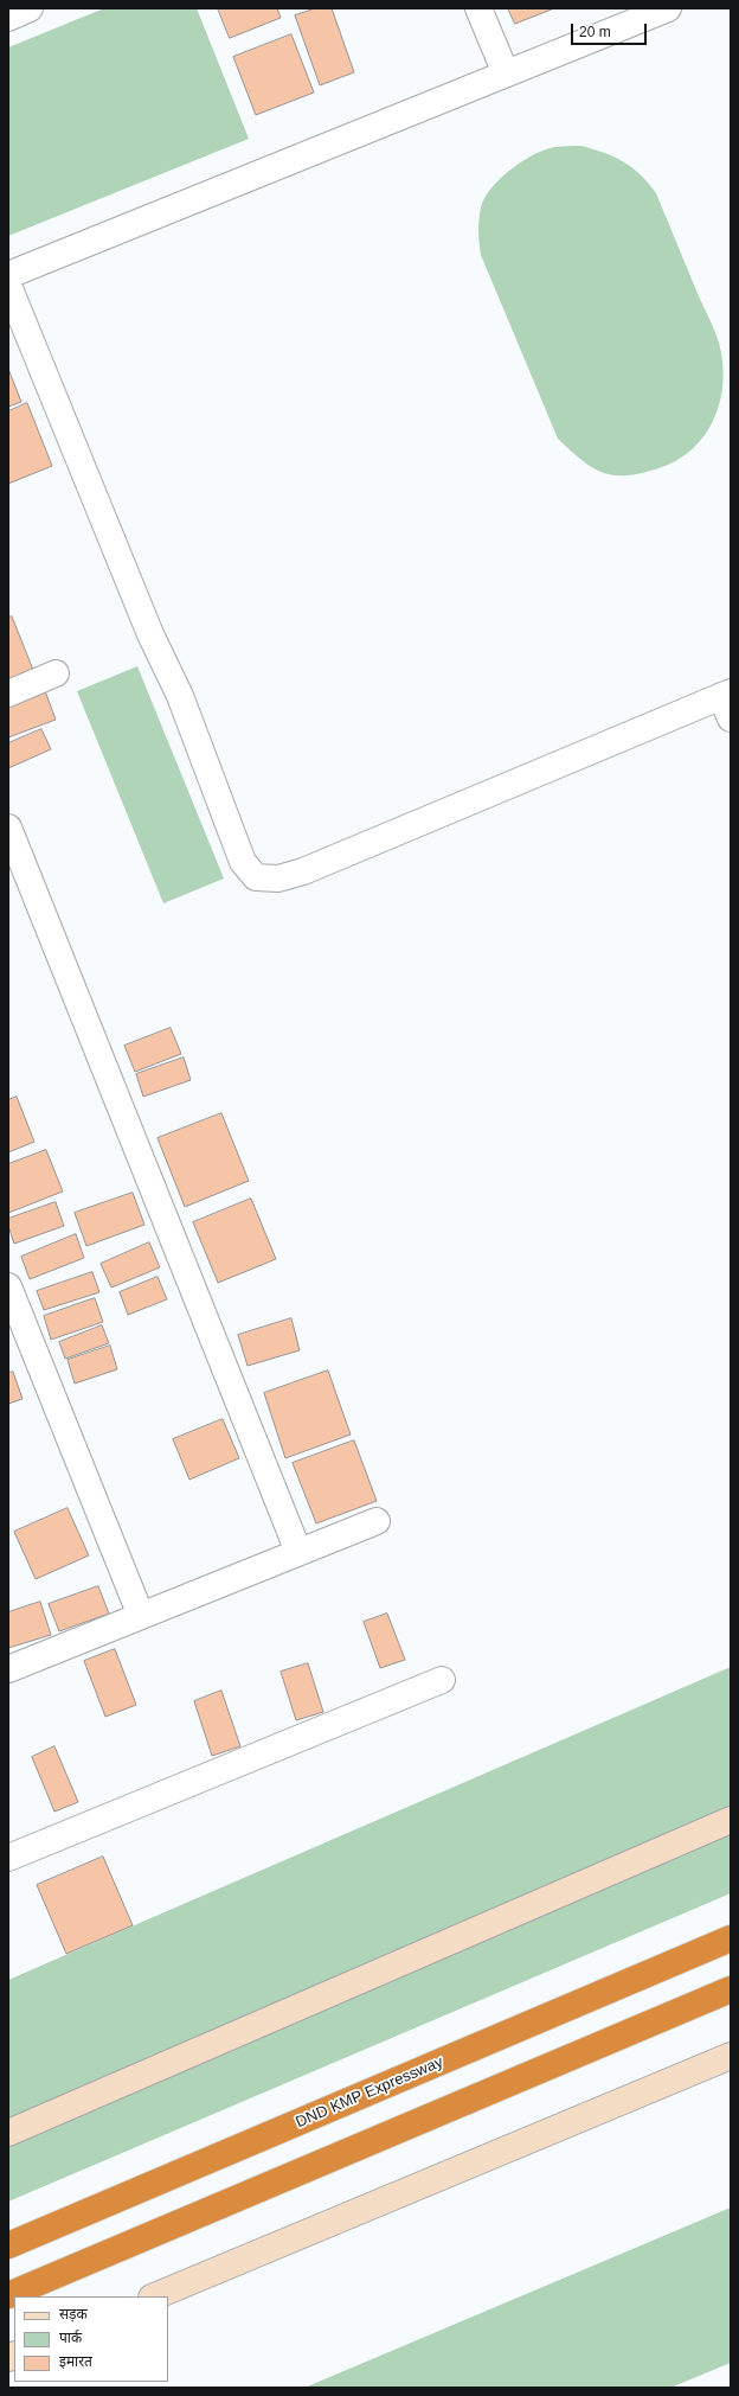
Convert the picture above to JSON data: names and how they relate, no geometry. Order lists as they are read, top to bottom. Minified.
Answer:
{"streets":{"highway":["DND KMP Expressway"]},"legend":["सड़क","पार्क","इमारत"],"scale_bar":"20 m"}
